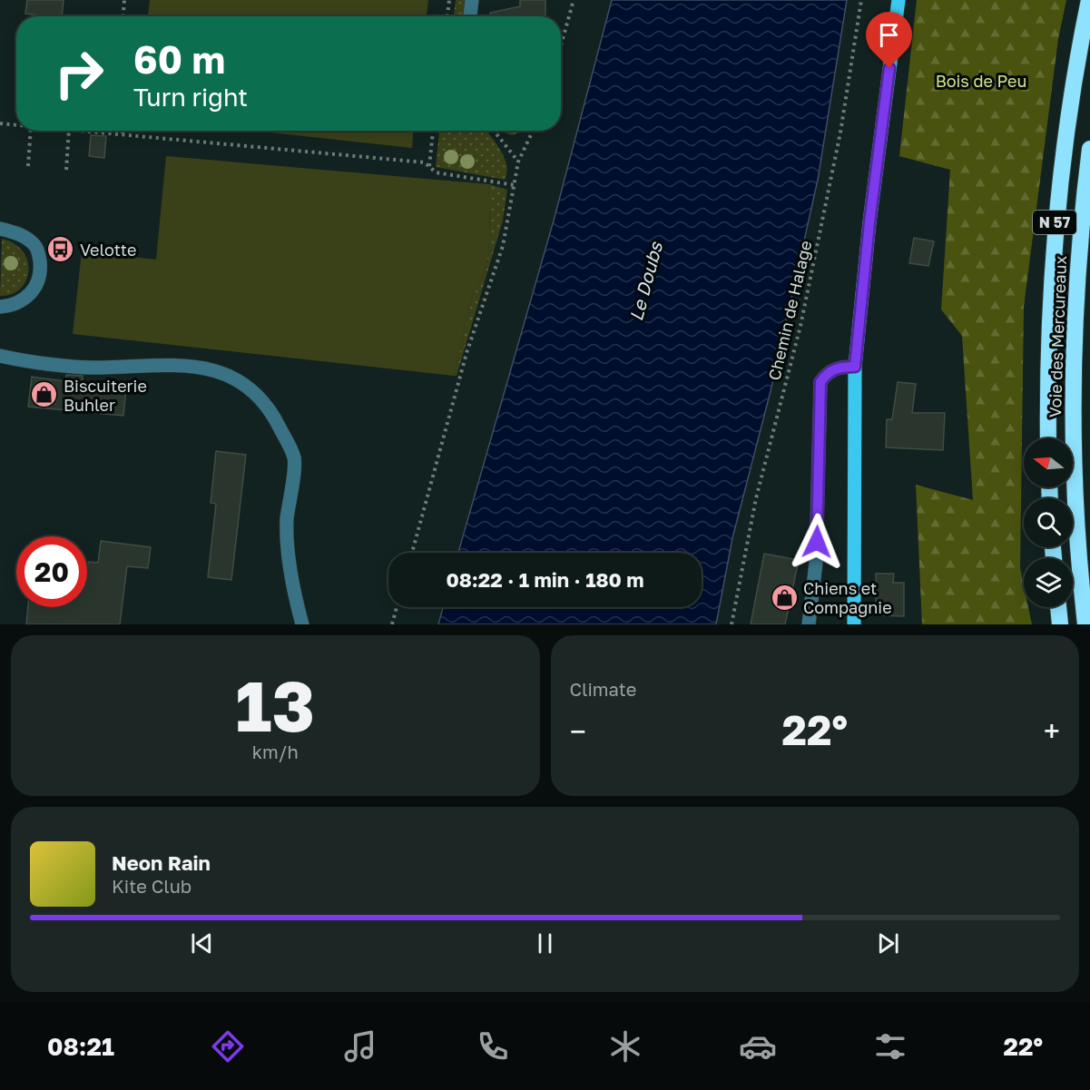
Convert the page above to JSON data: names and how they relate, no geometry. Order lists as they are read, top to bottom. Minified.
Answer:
{"streets":{"highway":["N 57","Voie des Mercureaux"],"path":["Chemin de Halage"]},"water":["Le Doubs"],"parks":["Bois de Peu"],"places":{"bus stop":["Velotte"],"shop":["Biscuiterie Buhler","Chiens et Compagnie"]},"north":"left","page":{"turn":["60 m","Turn right"],"limit":"20","trip":"08:22 · 1 min · 180 m","tile":[["13","km/h"],"Climate"],"heat":["−","22°","+"],"song":["Neon Rain","Kite Club"],"tabs":["08:21","22°"]}}
